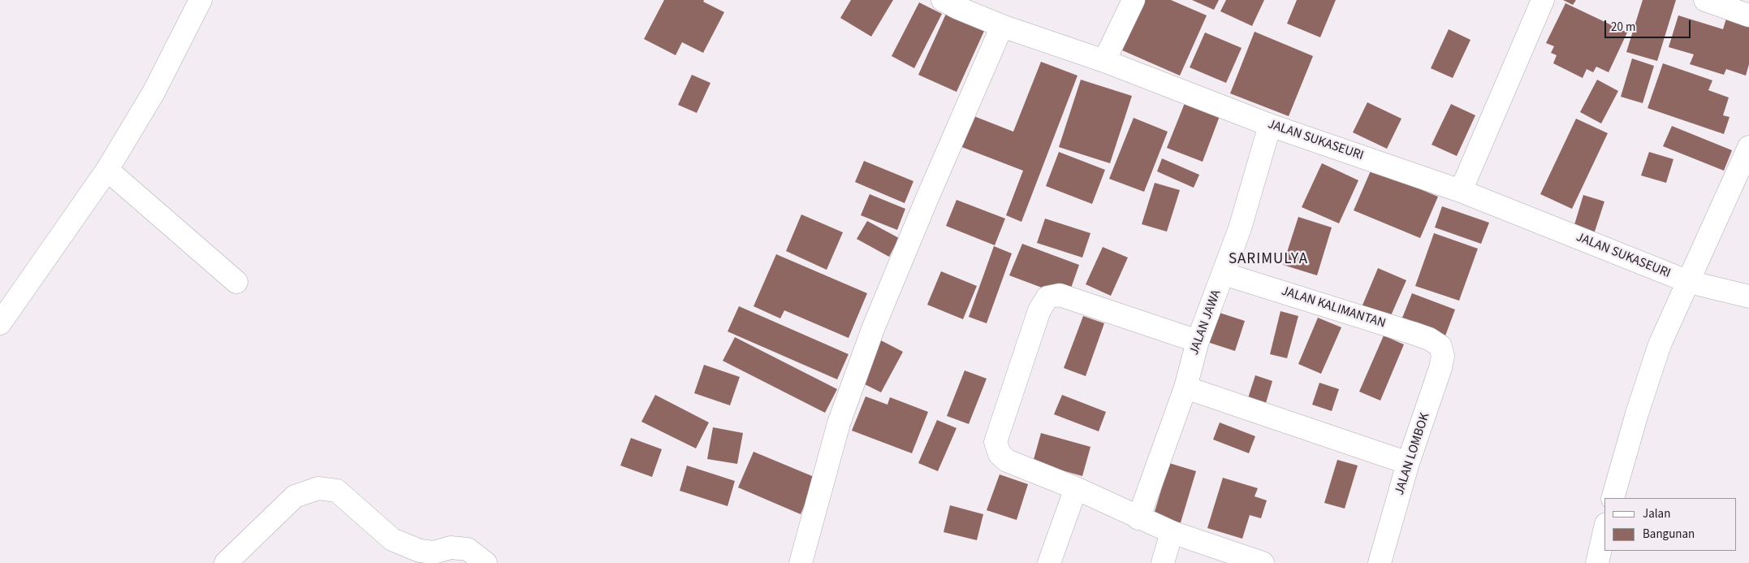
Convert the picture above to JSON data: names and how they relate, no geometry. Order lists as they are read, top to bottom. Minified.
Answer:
{"streets":{"street":["JALAN SUKASEURI","JALAN KALIMANTAN","JALAN JAWA","JALAN LOMBOK"]},"crossings":[["JALAN SUKASEURI","JALAN JAWA"],["JALAN KALIMANTAN","JALAN JAWA"],["JALAN KALIMANTAN","JALAN LOMBOK"]],"districts":["SARIMULYA"],"legend":["Jalan","Bangunan"],"scale_bar":"20 m"}
